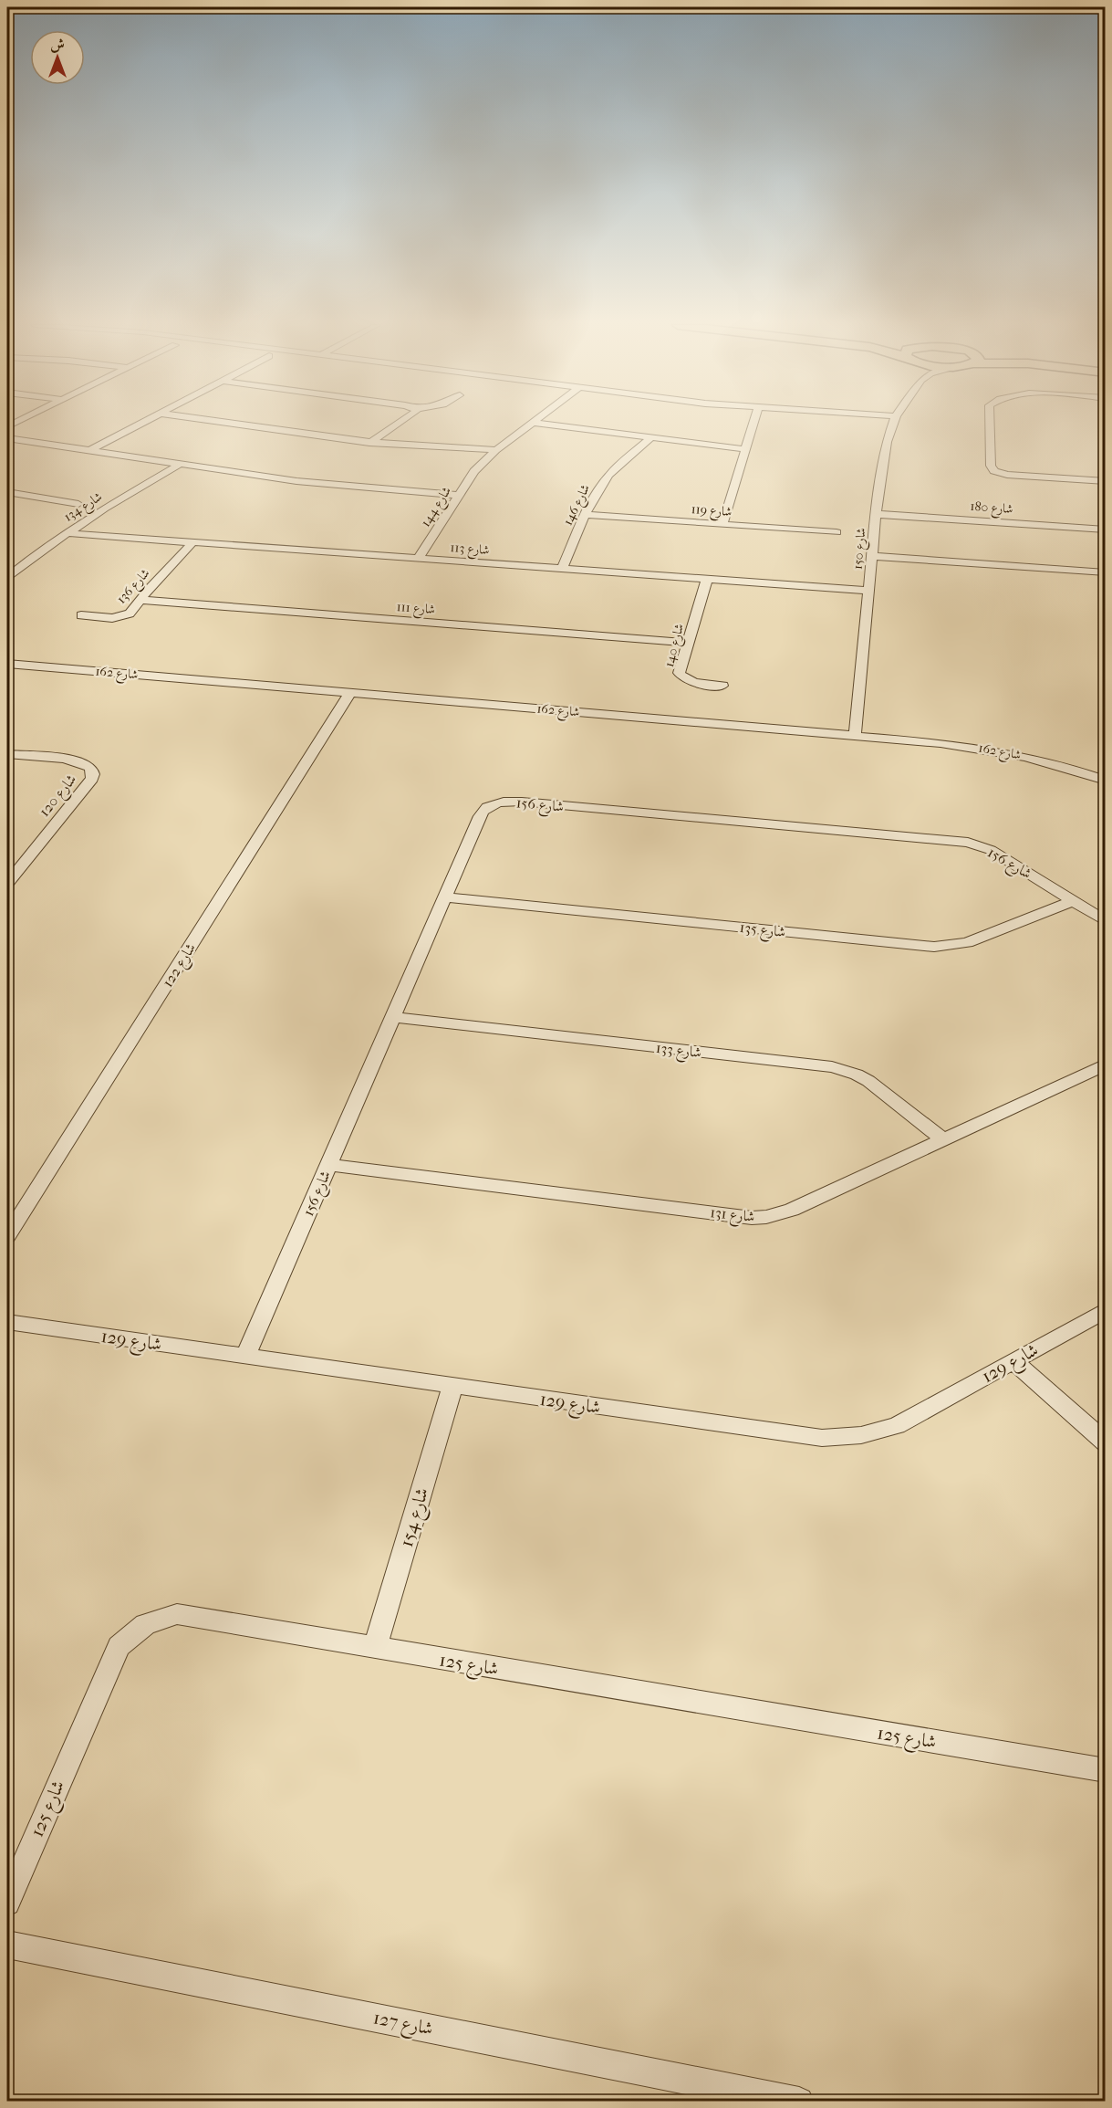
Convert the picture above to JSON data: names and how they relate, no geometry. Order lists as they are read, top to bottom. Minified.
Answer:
{"streets":{"street":["شارع 146","شارع 134","شارع 144","شارع 180","شارع 119","شارع 113","شارع 150","شارع 136","شارع 111","شارع 140","شارع 162","شارع 120","شارع 156","شارع 135","شارع 122","شارع 133","شارع 131","شارع 129","شارع 154","شارع 125","شارع 127"]},"crossings":[["شارع 146","شارع 119"],["شارع 146","شارع 113"],["شارع 134","شارع 113"],["شارع 144","شارع 113"],["شارع 180","شارع 150"],["شارع 113","شارع 150"],["شارع 113","شارع 136"],["شارع 113","شارع 140"],["شارع 150","شارع 162"],["شارع 136","شارع 111"],["شارع 111","شارع 140"],["شارع 162","شارع 122"],["شارع 156","شارع 135"],["شارع 156","شارع 133"],["شارع 156","شارع 131"],["شارع 156","شارع 129"],["شارع 133","شارع 131"],["شارع 129","شارع 154"],["شارع 154","شارع 125"]],"north":"top"}
